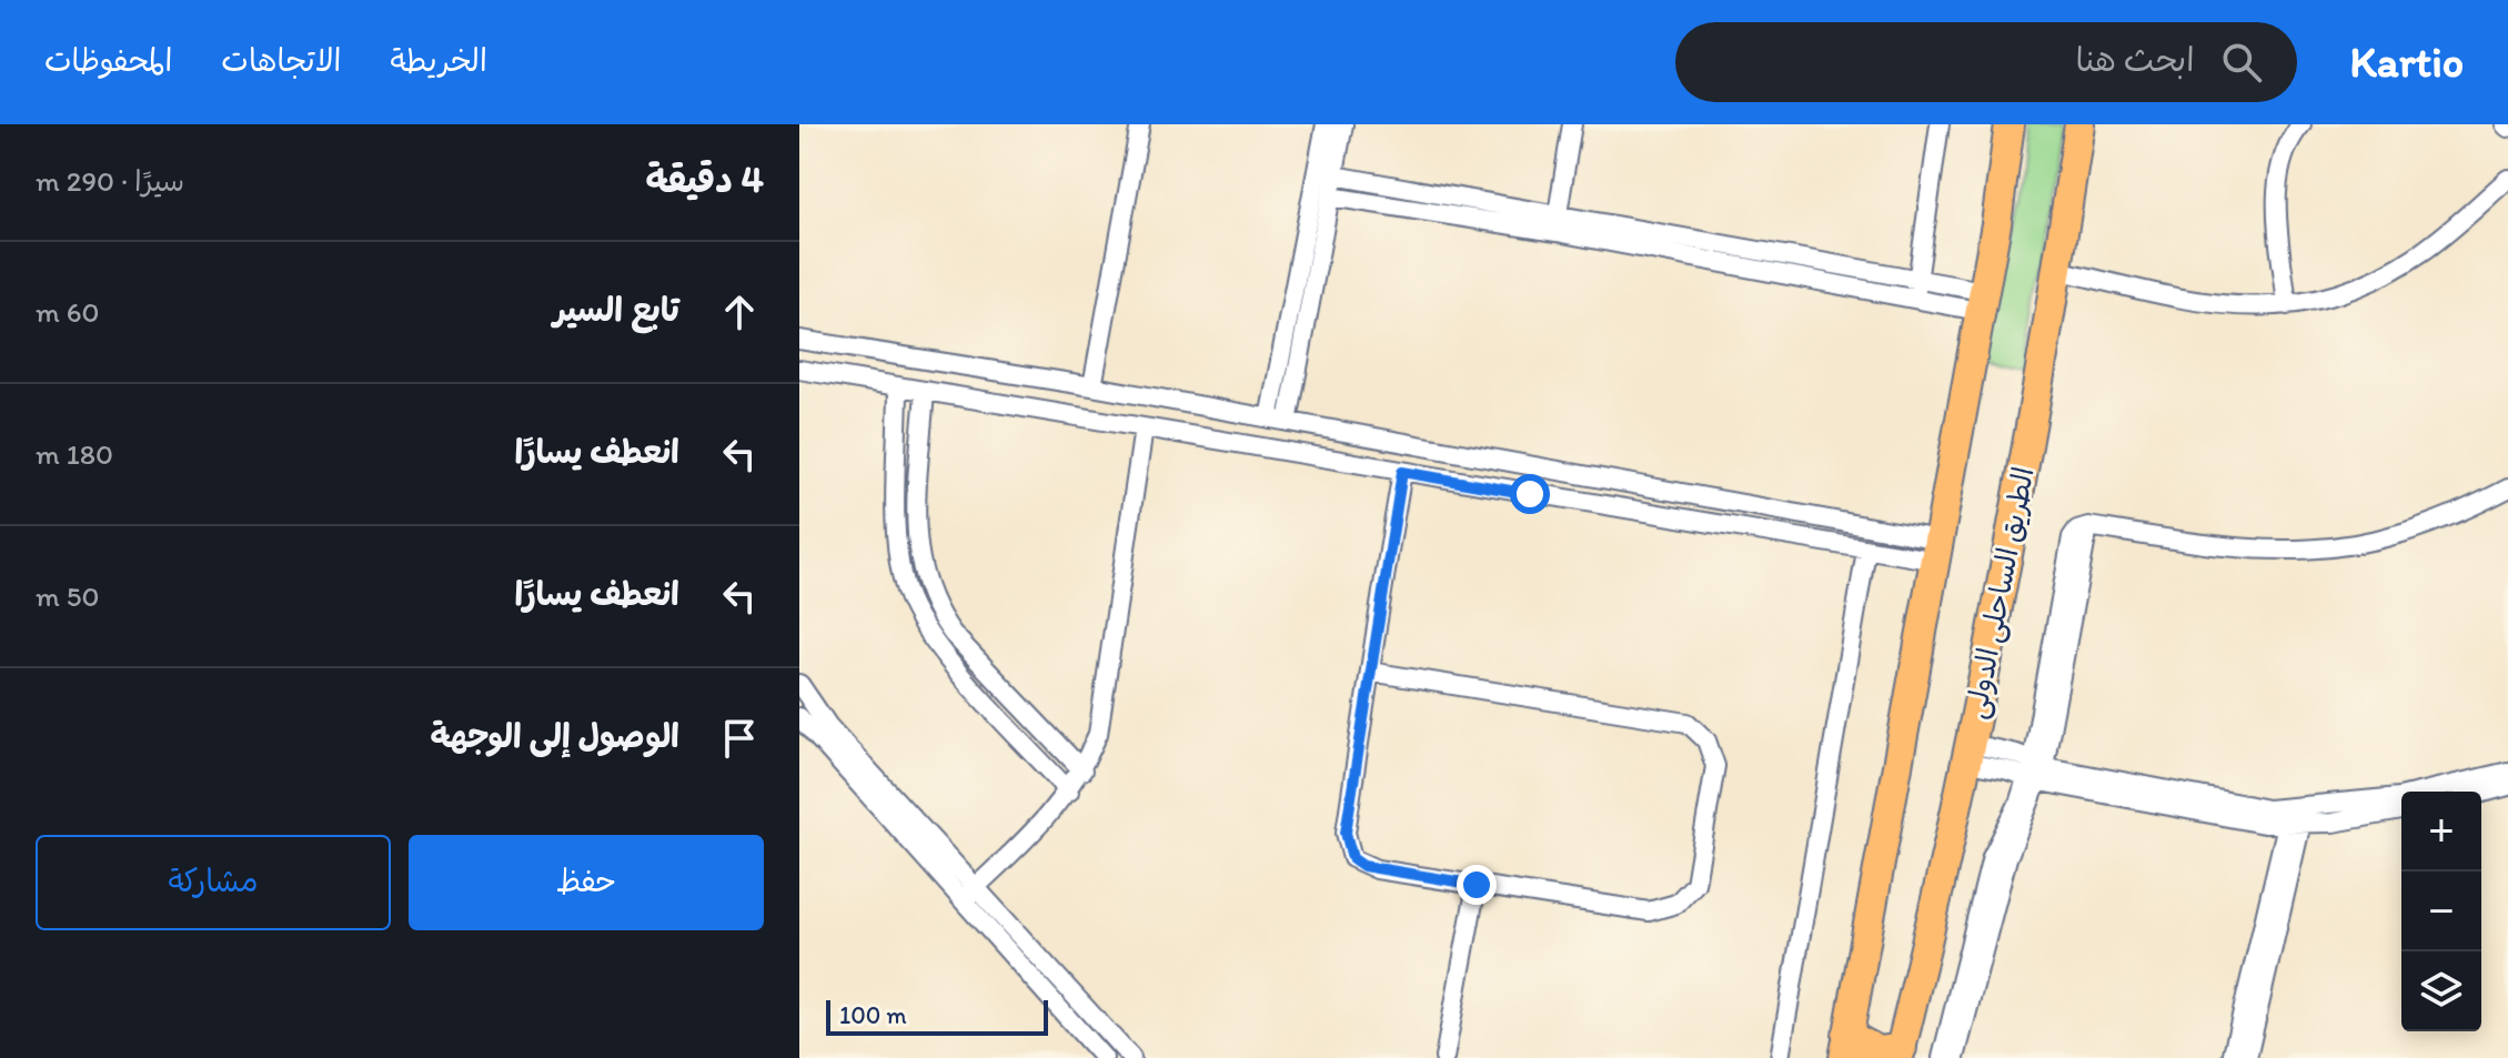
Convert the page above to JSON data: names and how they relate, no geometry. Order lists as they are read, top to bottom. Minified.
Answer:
{"streets":{"highway":["الطريق الساحلى الدولى"]},"scale_bar":"100 m","page":{"header":"Kartio","search":"ابحث هنا","nav":["الخريطة","الاتجاهات","المحفوظات"],"heading":["4 دقيقة","سيرًا · 290 m"],"list":[["تابع السير","60 m"],["انعطف يسارًا","180 m"],["انعطف يسارًا","50 m"],"الوصول إلى الوجهة"],"map_buttons":["+","−"],"buttons":["حفظ","مشاركة"],"scale":"100 m"}}
